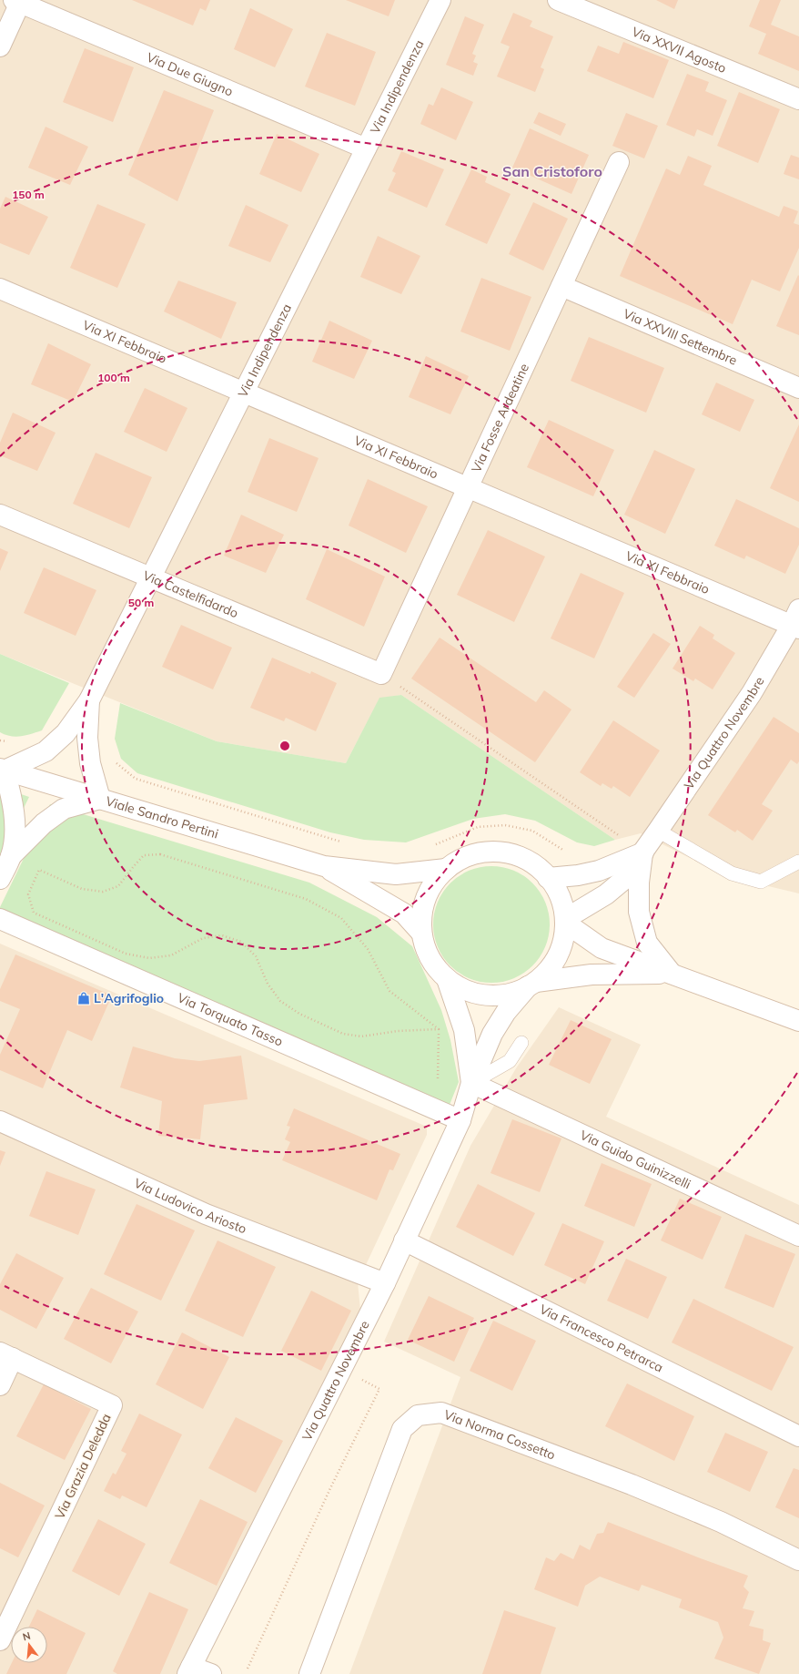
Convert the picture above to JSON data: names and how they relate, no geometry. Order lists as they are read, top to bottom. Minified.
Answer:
{"streets":{"street":["Via XXVII Agosto","Via Due Giugno","Via Indipendenza","Via XXVIII Settembre","Via XI Febbraio","Via Fosse Ardeatine","Via Castelfidardo","Via Quattro Novembre","Viale Sandro Pertini","Via Torquato Tasso","Via Guido Guinizzelli","Via Ludovico Ariosto","Via Francesco Petrarca","Via Norma Cossetto","Via Grazia Deledda"]},"crossings":[["Via Due Giugno","Via Indipendenza"],["Via Indipendenza","Via XI Febbraio"],["Via Indipendenza","Via Castelfidardo"],["Via Indipendenza","Viale Sandro Pertini"],["Via XXVIII Settembre","Via Fosse Ardeatine"],["Via XI Febbraio","Via Fosse Ardeatine"],["Via XI Febbraio","Via Quattro Novembre"],["Via Fosse Ardeatine","Via Castelfidardo"],["Via Quattro Novembre","Viale Sandro Pertini"],["Via Quattro Novembre","Via Torquato Tasso"],["Via Quattro Novembre","Via Guido Guinizzelli"],["Via Quattro Novembre","Via Ludovico Ariosto"],["Via Quattro Novembre","Via Francesco Petrarca"]],"districts":["San Cristoforo"],"places":{"shop":["L'Agrifoglio"]},"north":"top","rings":["150 m","100 m","50 m"]}
